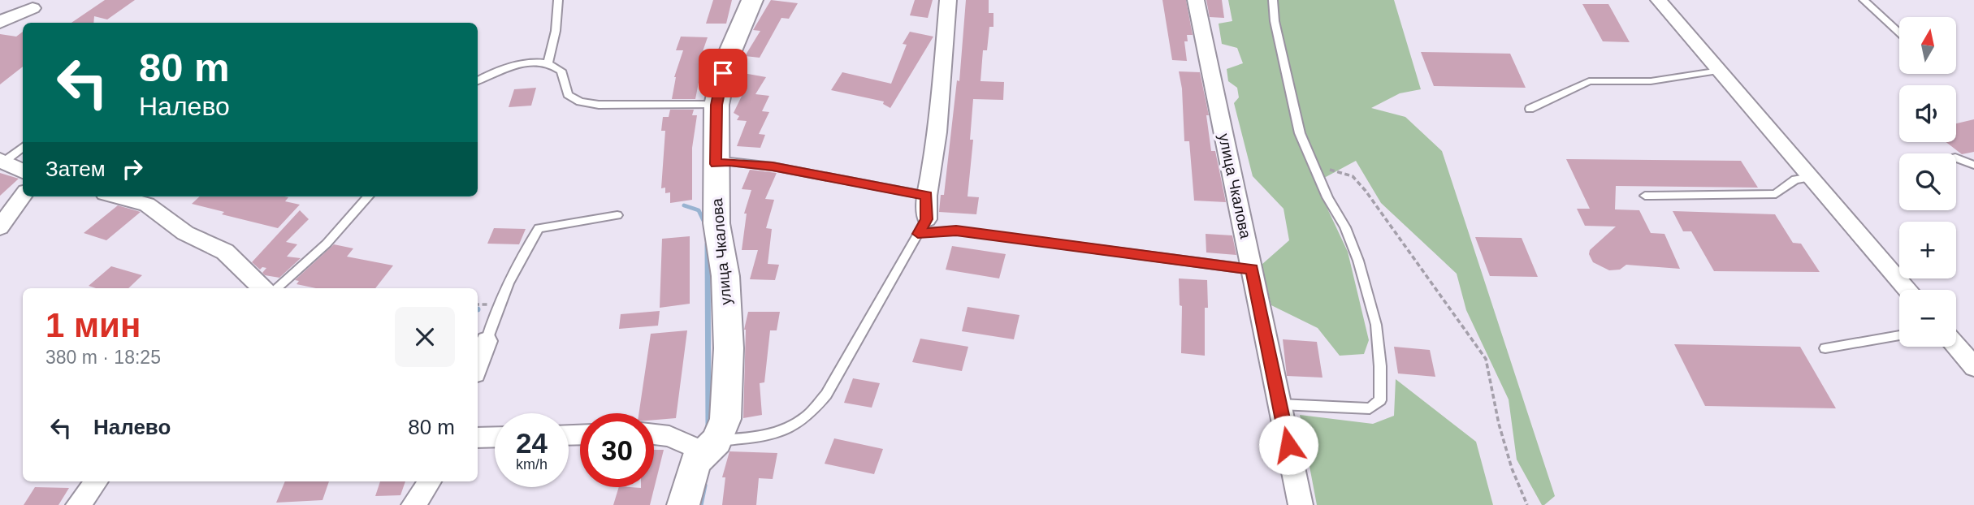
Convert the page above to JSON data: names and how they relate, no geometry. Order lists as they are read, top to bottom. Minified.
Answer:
{"streets":{"street":["улица Чкалова"]},"north":"top","page":{"map_buttons":["+","−"],"turn":["80 m","Налево"],"then":"Затем","heading":["1 мин","380 m · 18:25"],"list":[{"name":"Налево","value":"80 m"}],"speed":"24 km/h","limit":"30"}}
